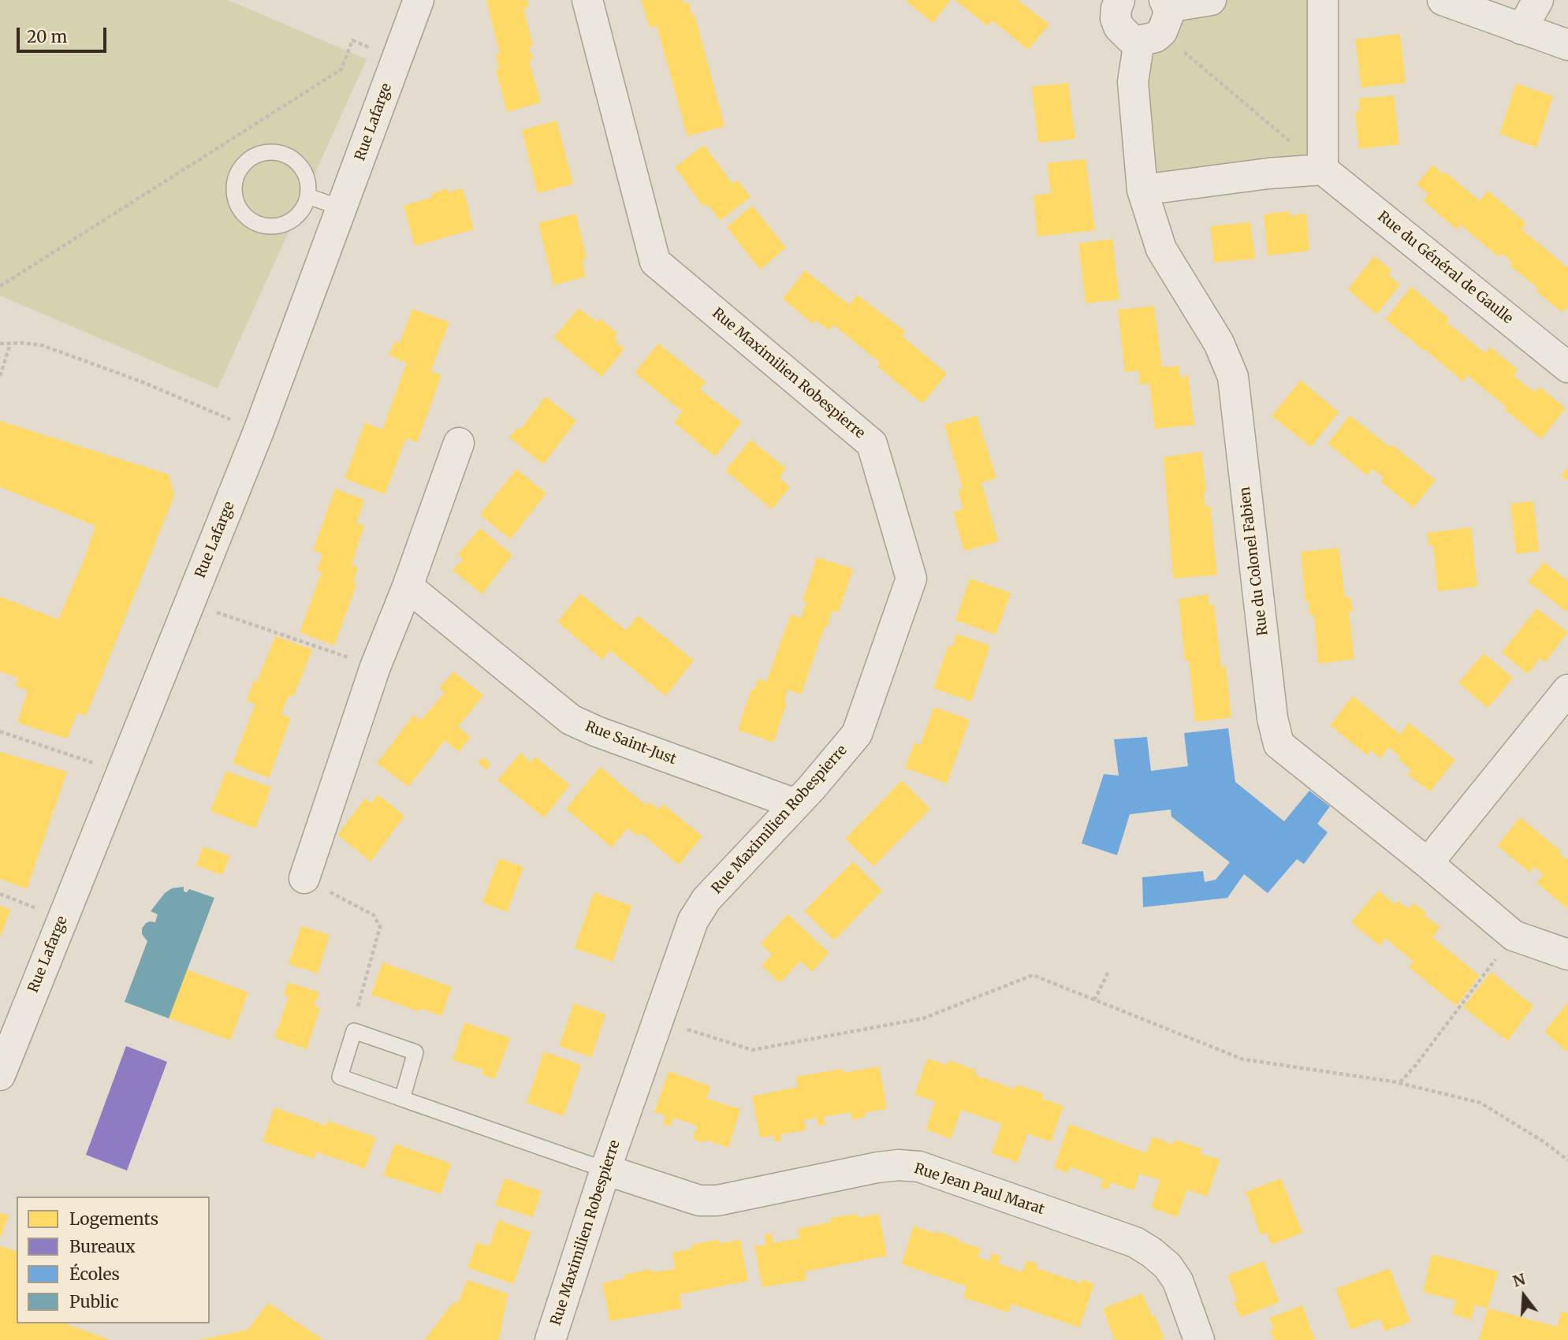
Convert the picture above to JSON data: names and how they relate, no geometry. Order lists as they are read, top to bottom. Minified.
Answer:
{"streets":{"street":["Rue Lafarge","Rue du Général de Gaulle","Rue Maximilien Robespierre","Rue du Colonel Fabien","Rue Saint-Just","Rue Jean Paul Marat"]},"crossings":[["Rue Maximilien Robespierre","Rue Saint-Just"],["Rue Maximilien Robespierre","Rue Jean Paul Marat"]],"legend":["Logements","Bureaux","Écoles","Public"],"scale_bar":"20 m","north":"top"}
